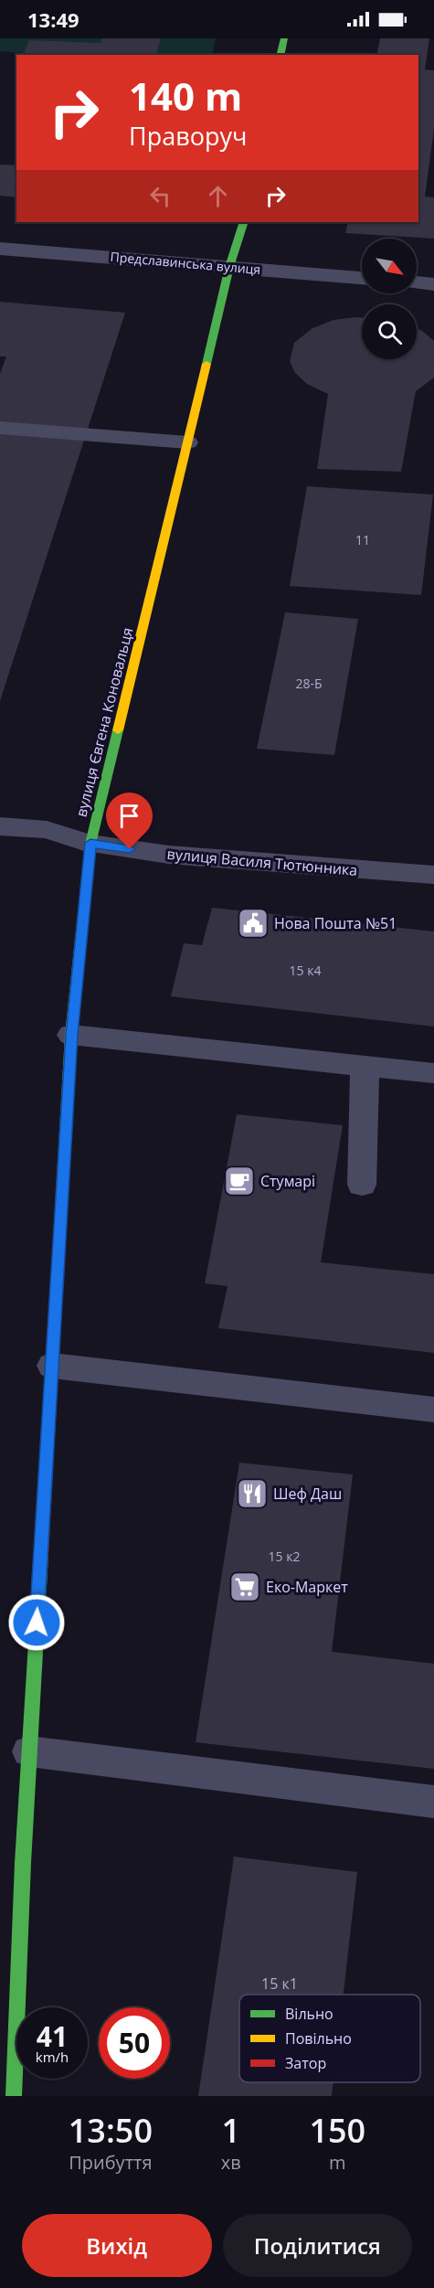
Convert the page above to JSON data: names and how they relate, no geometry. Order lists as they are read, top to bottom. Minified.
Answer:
{"streets":{"main road":["вулиця Євгена Коновальця"],"street":["Предславинська вулиця","вулиця Василя Тютюнника"]},"crossings":[["Предславинська вулиця","вулиця Євгена Коновальця"],["вулиця Євгена Коновальця","вулиця Василя Тютюнника"]],"places":{"public building":["Нова Пошта №51"],"cafe":["Стумарі"],"restaurant":["Шеф Даш"],"supermarket":["Еко-Маркет"]},"house_numbers":["11","28-Б","15 к4","15 к2","15 к1"],"legend":["Вільно","Повільно","Затор"],"north":"bottom right","page":{"status":"13:49","turn":["140 m","Праворуч"],"speed":"41 km/h","limit":"50","eta":["13:50","Прибуття","1","хв","150","m"],"buttons":["Вихід","Поділитися"]}}
